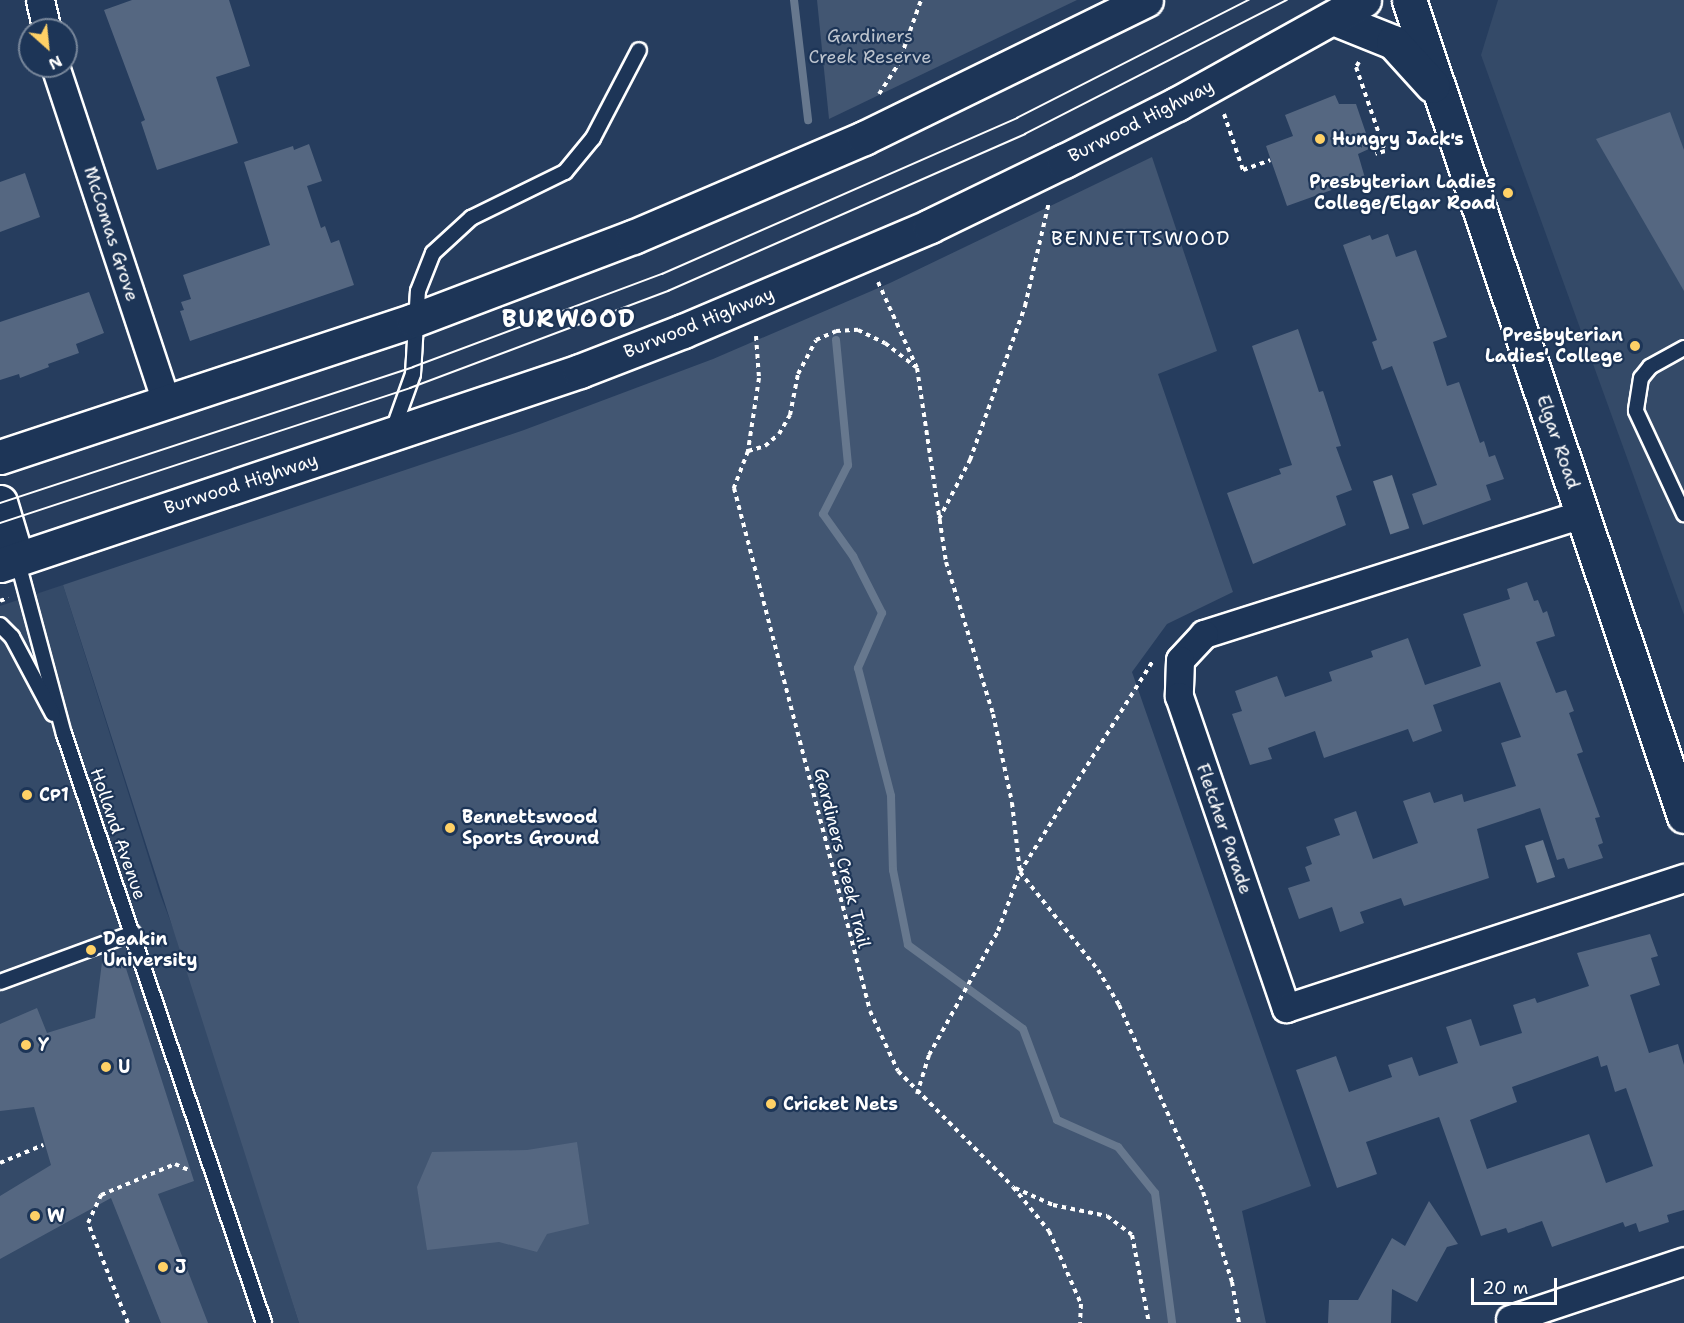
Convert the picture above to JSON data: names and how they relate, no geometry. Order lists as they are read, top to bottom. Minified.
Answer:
{"streets":{"main road":["Burwood Highway","Elgar Road"],"street":["McComas Grove","Fletcher Parade"],"lane":["Holland Avenue"],"path":["Gardiners Creek Trail"]},"crossings":[["Burwood Highway","Holland Avenue"]],"districts":["BENNETTSWOOD","BURWOOD"],"parks":["Gardiners Creek Reserve"],"places":["Hungry Jack's","Presbyterian Ladies College/Elgar Road","Presbyterian Ladies' College","CP1","Bennettswood Sports Ground","Deakin University","Y","U","Cricket Nets","W","J"],"scale_bar":"20 m","north":"bottom right"}
